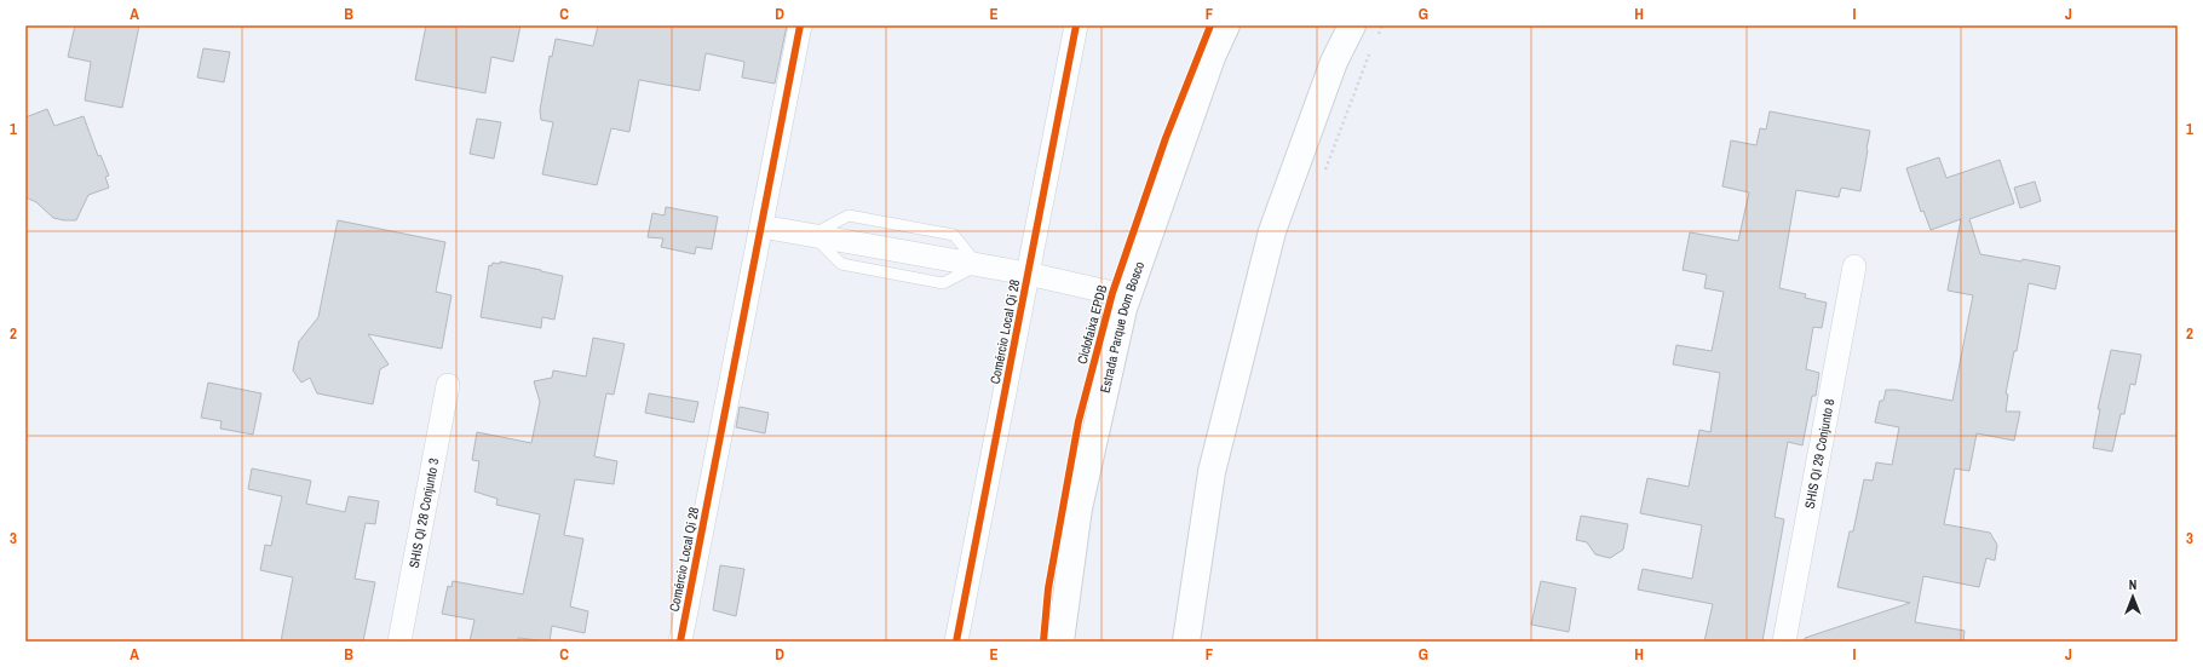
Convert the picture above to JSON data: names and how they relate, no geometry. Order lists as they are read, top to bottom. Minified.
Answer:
{"streets":{"main road":["Estrada Parque Dom Bosco"],"street":["Comércio Local Qi 28","SHIS QI 29 Conjunto 8","SHIS QI 28 Conjunto 3"],"cycle path":["Ciclofaixa EPDB"]},"crossings":[["Estrada Parque Dom Bosco","Comércio Local Qi 28"]],"north":"top","grid":{"columns":["A","B","C","D","E","F","G","H","I","J"],"rows":["1","2","3"]}}
